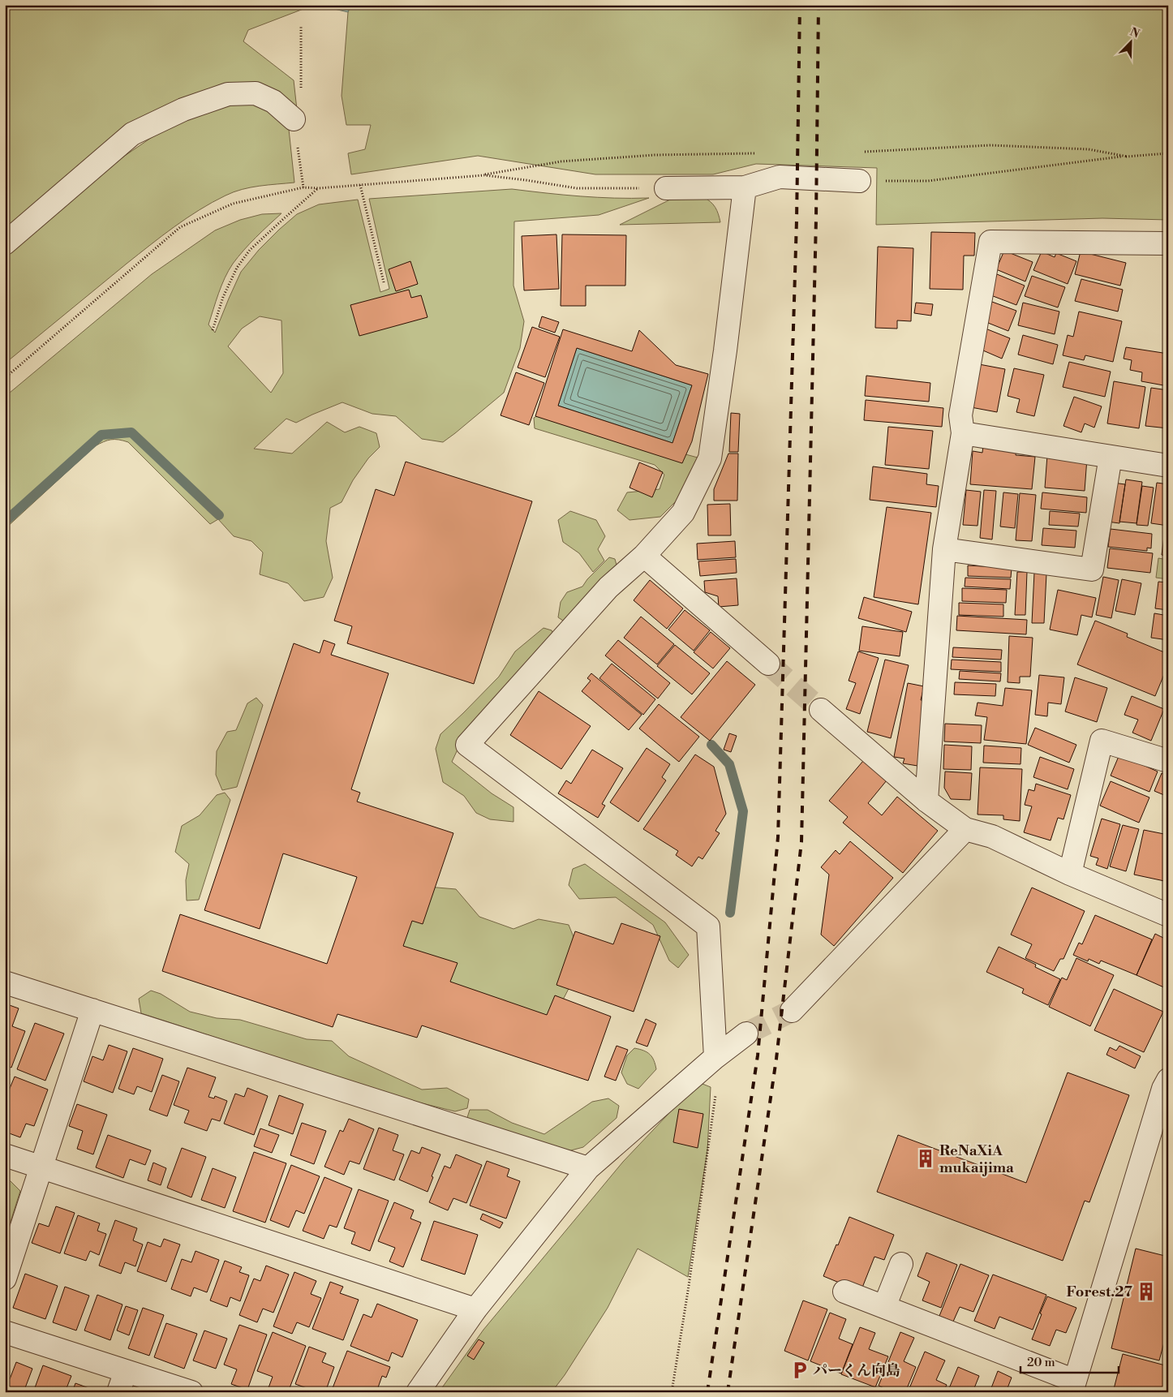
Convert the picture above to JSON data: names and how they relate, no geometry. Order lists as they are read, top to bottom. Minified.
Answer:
{"places":{"building":["ReNaXiA mukaijima","Forest.27"],"parking":["パーくん向島"]},"scale_bar":"20 m","north":"top right"}
